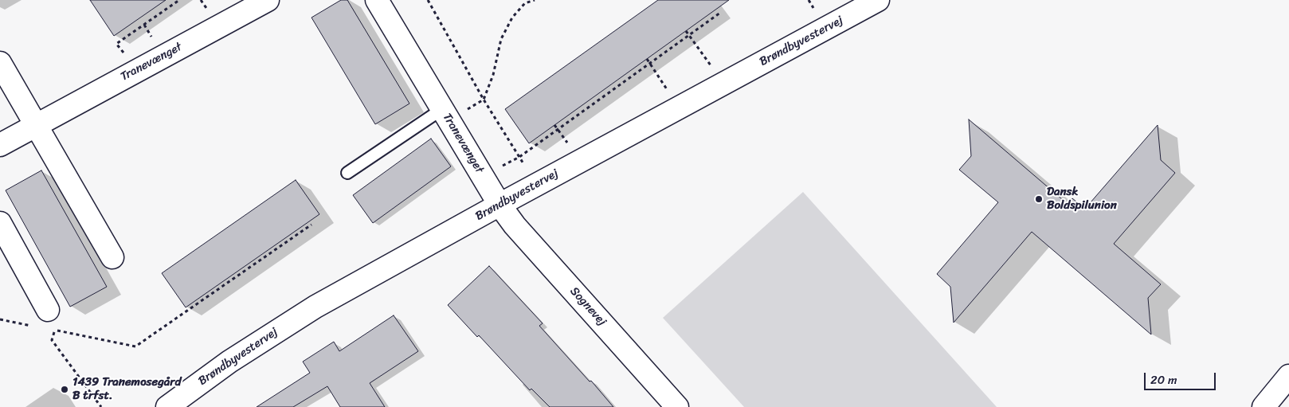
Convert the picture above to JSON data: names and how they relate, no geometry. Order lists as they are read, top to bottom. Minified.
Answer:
{"streets":{"street":["Brøndbyvestervej","Tranevænget","Sognevej"]},"crossings":[["Brøndbyvestervej","Tranevænget"],["Brøndbyvestervej","Sognevej"],["Tranevænget","Sognevej"]],"places":["Dansk Boldspilunion","1439 Tranemosegård B trfst."],"scale_bar":"20 m"}
